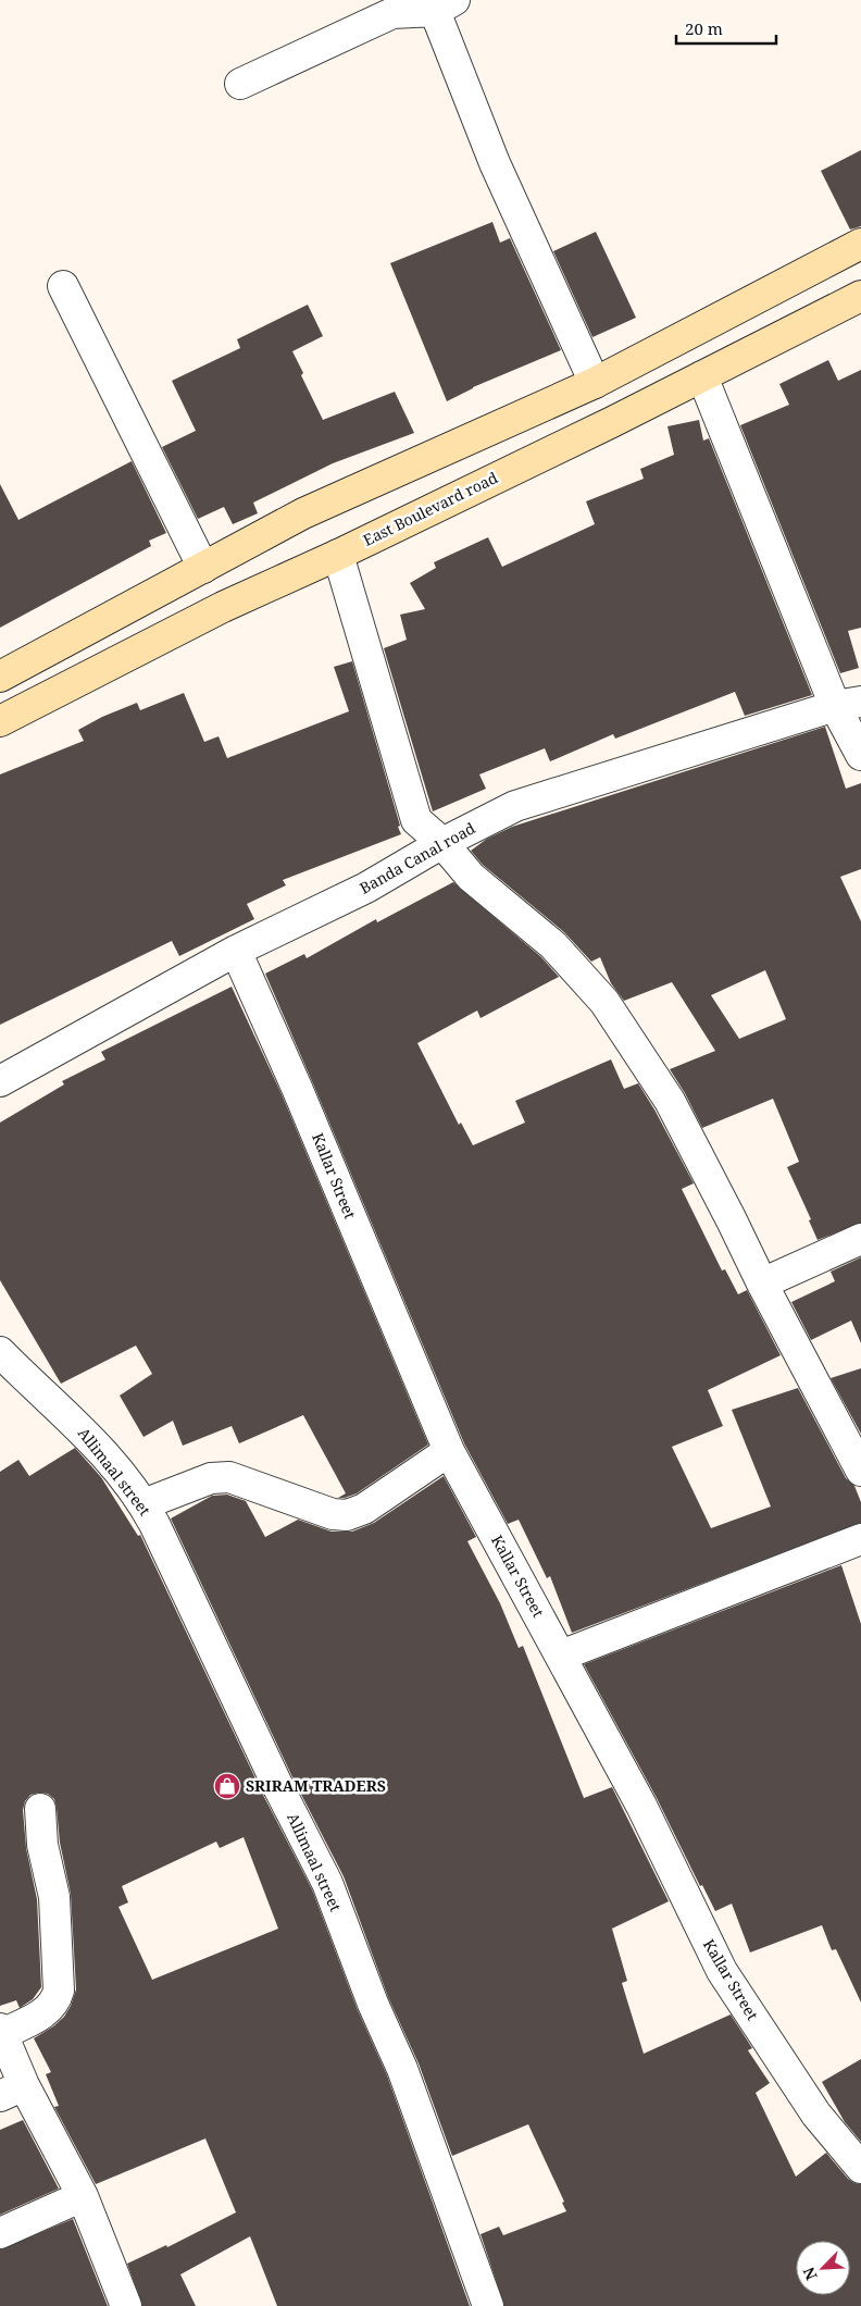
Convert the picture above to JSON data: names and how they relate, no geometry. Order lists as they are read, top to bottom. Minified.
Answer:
{"streets":{"main road":["East Boulevard road"],"street":["Banda Canal road","Kallar Street","Allimaal street"]},"crossings":[["Banda Canal road","Kallar Street"]],"places":{"shop":["SRIRAM TRADERS"]},"scale_bar":"20 m","north":"bottom left"}
